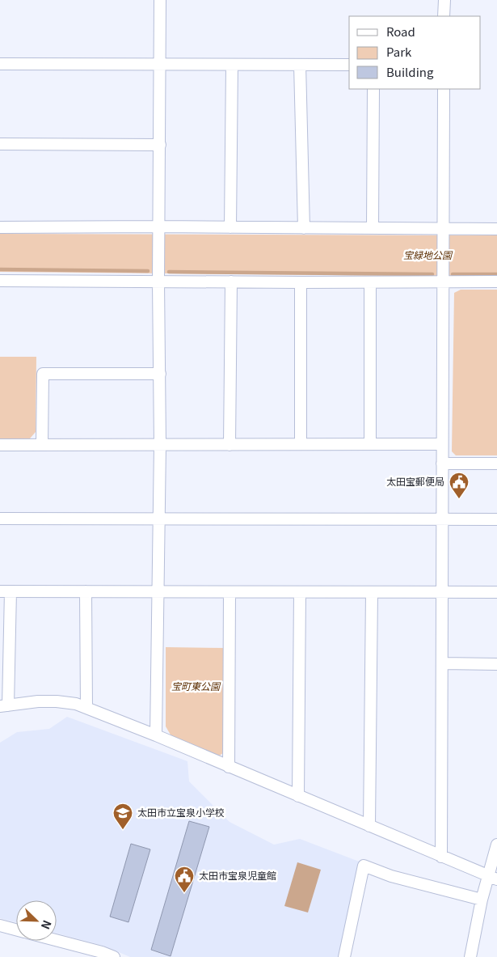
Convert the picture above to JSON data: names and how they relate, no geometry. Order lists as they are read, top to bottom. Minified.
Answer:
{"parks":["宝緑地公園","宝町東公園"],"places":{"public building":["太田宝郵便局","太田市宝泉児童館"],"school or university":["太田市立宝泉小学校"]},"legend":["Road","Park","Building"],"north":"bottom right"}
